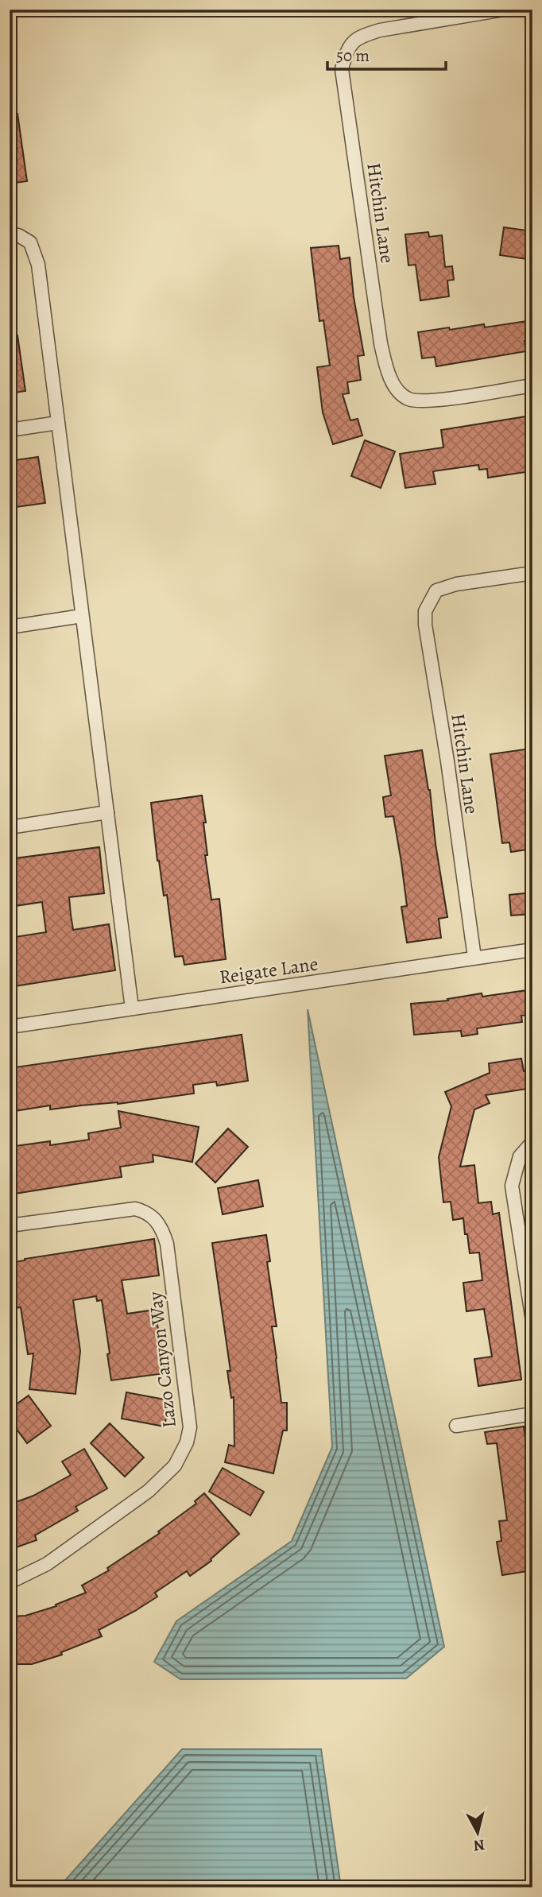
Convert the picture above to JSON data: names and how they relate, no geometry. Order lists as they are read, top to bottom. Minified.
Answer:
{"streets":{"street":["Hitchin Lane","Reigate Lane","Lazo Canyon Way"]},"crossings":[["Hitchin Lane","Reigate Lane"]],"scale_bar":"50 m","north":"bottom"}
